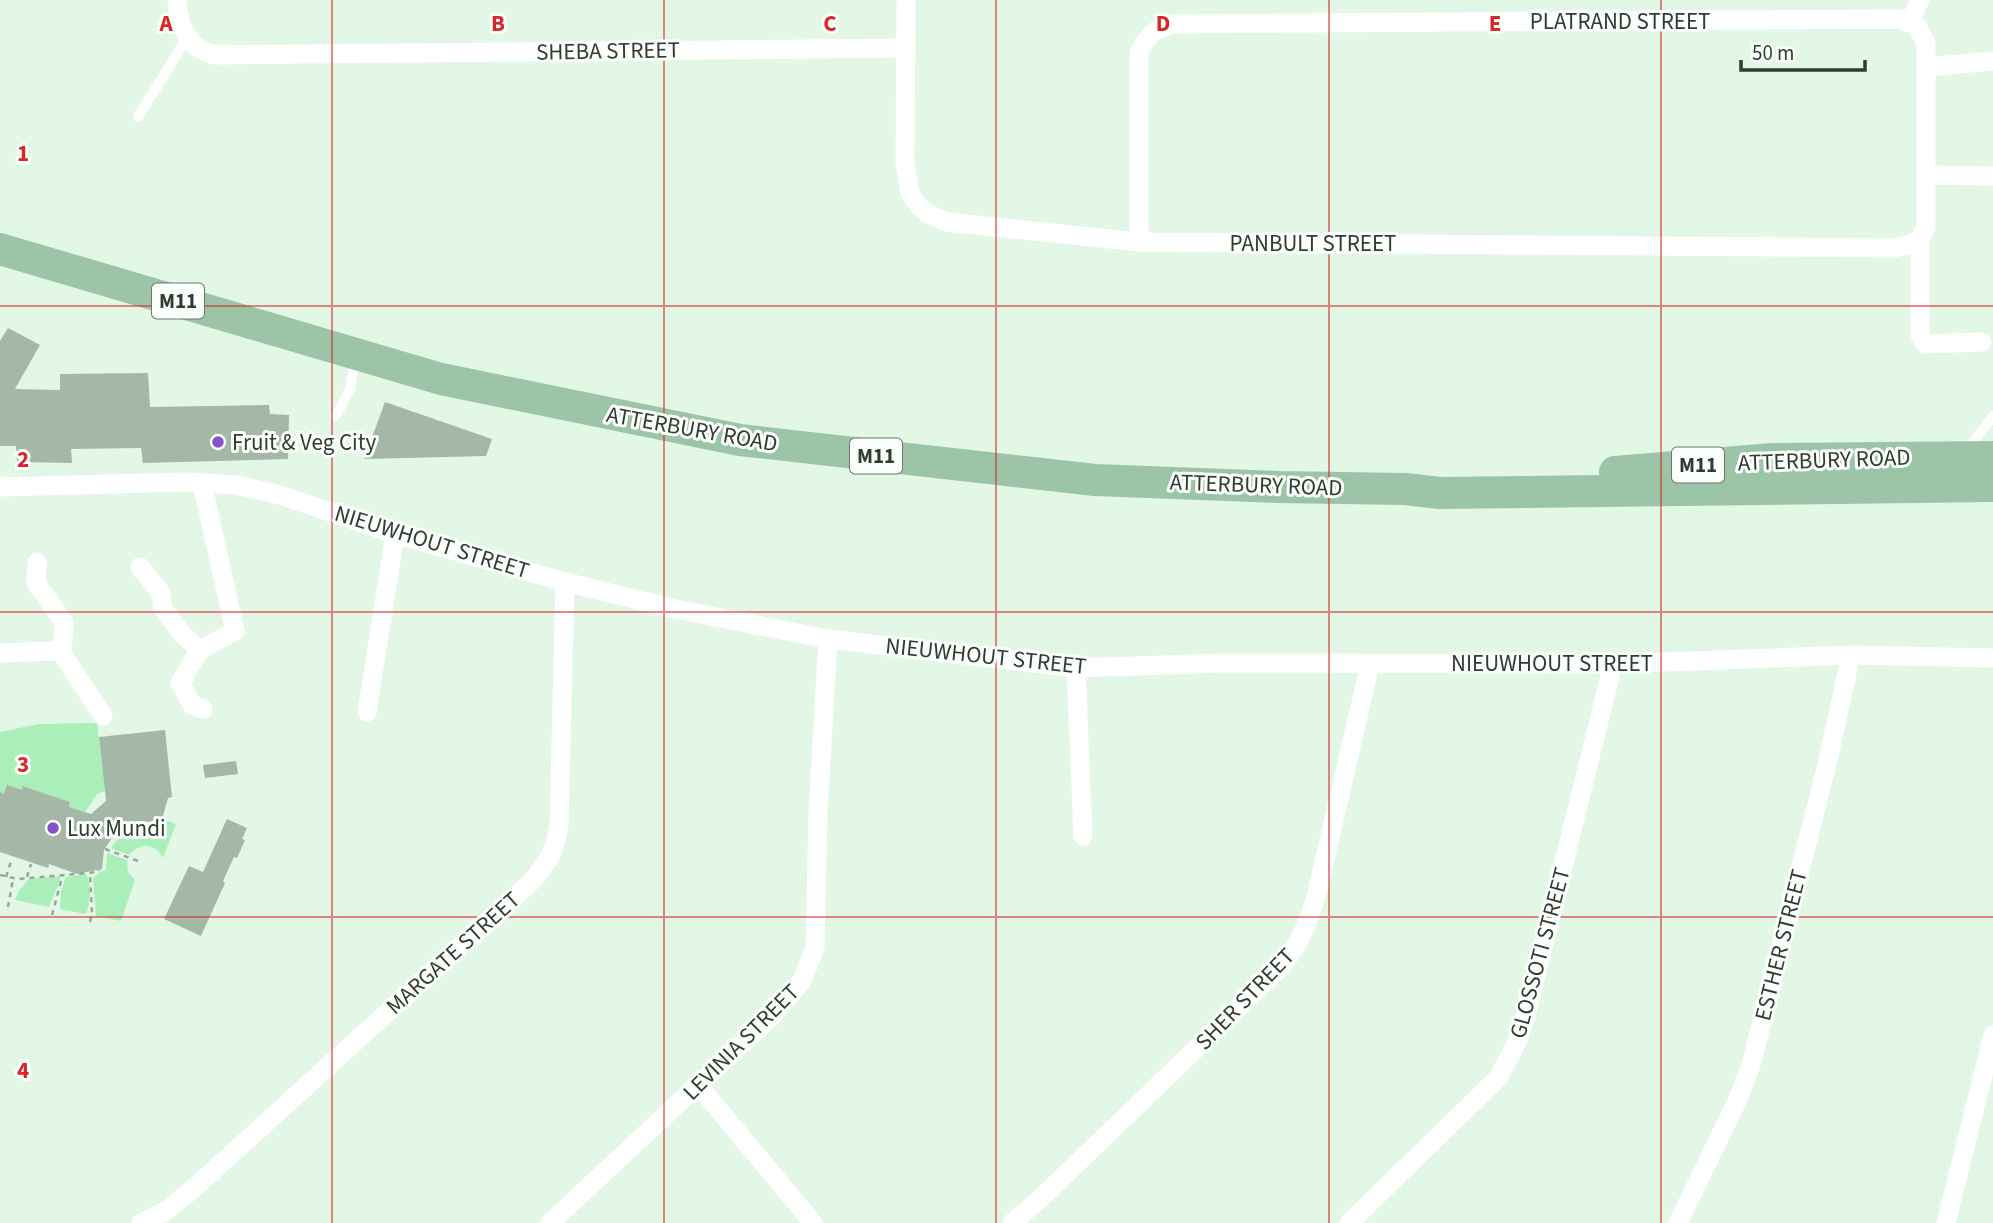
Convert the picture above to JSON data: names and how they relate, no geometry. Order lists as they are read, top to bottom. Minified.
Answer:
{"streets":{"main road":["M11","ATTERBURY ROAD"],"street":["PLATRAND STREET","SHEBA STREET","PANBULT STREET","NIEUWHOUT STREET","ESTHER STREET","MARGATE STREET","GLOSSOTI STREET","SHER STREET","LEVINIA STREET"]},"crossings":[["PLATRAND STREET","PANBULT STREET"],["SHEBA STREET","PANBULT STREET"],["NIEUWHOUT STREET","ESTHER STREET"],["NIEUWHOUT STREET","MARGATE STREET"],["NIEUWHOUT STREET","GLOSSOTI STREET"],["NIEUWHOUT STREET","SHER STREET"],["NIEUWHOUT STREET","LEVINIA STREET"]],"places":["Fruit & Veg City","Lux Mundi"],"scale_bar":"50 m","grid":{"columns":["A","B","C","D","E"],"rows":["1","2","3","4"]}}
